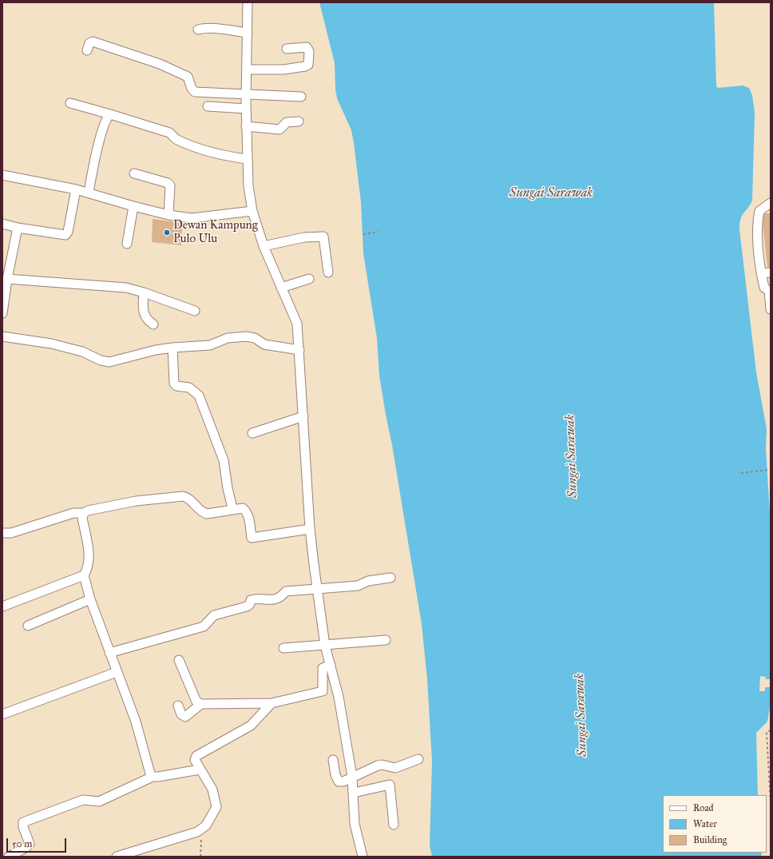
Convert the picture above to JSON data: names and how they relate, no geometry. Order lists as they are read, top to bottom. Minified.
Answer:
{"water":["Sungai Sarawak"],"places":["Dewan Kampung Pulo Ulu"],"legend":["Road","Water","Building"],"scale_bar":"50 m"}
